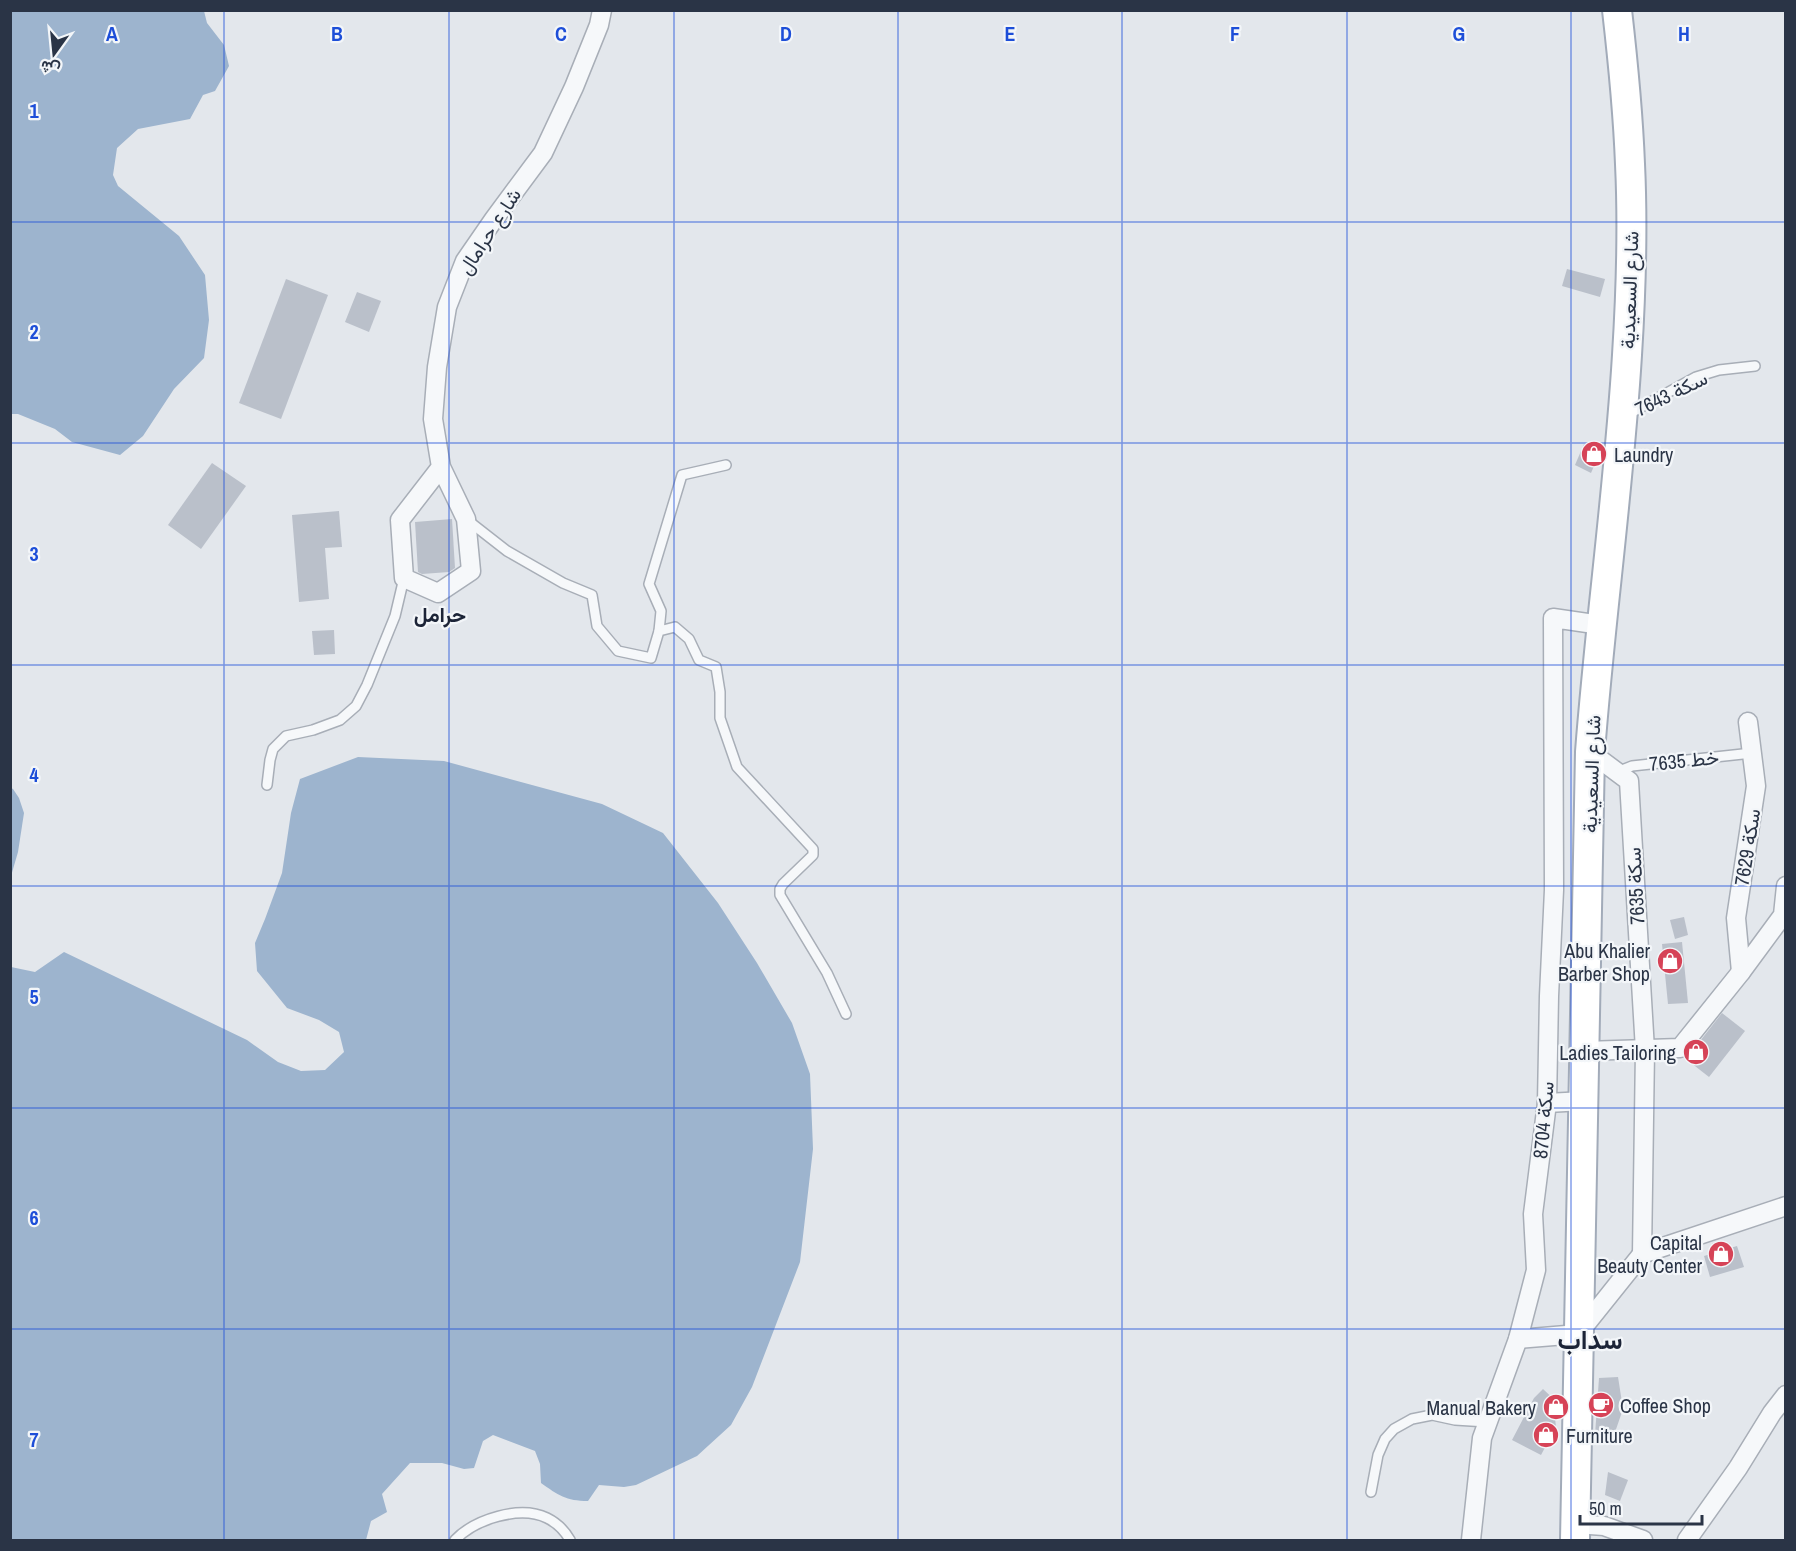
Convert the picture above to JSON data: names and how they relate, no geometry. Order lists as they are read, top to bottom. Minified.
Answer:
{"streets":{"main road":["شارع السعيدية"],"street":["شارع حرامال","سكة 7629","سكة 7635","سكة 8704"],"lane":["سكة 7643","7635 خط"]},"crossings":[["شارع السعيدية","سكة 7643"],["شارع السعيدية","سكة 8704"],["7635 خط","سكة 7629"],["7635 خط","سكة 7635"]],"districts":["حرامل","سداب"],"places":{"shop":["Laundry","Abu Khalier Barber Shop","Ladies Tailoring","Capital Beauty Center","Manual Bakery","Furniture"],"cafe":["Coffee Shop"]},"scale_bar":"50 m","north":"bottom","grid":{"columns":["A","B","C","D","E","F","G","H"],"rows":["1","2","3","4","5","6","7"]}}
